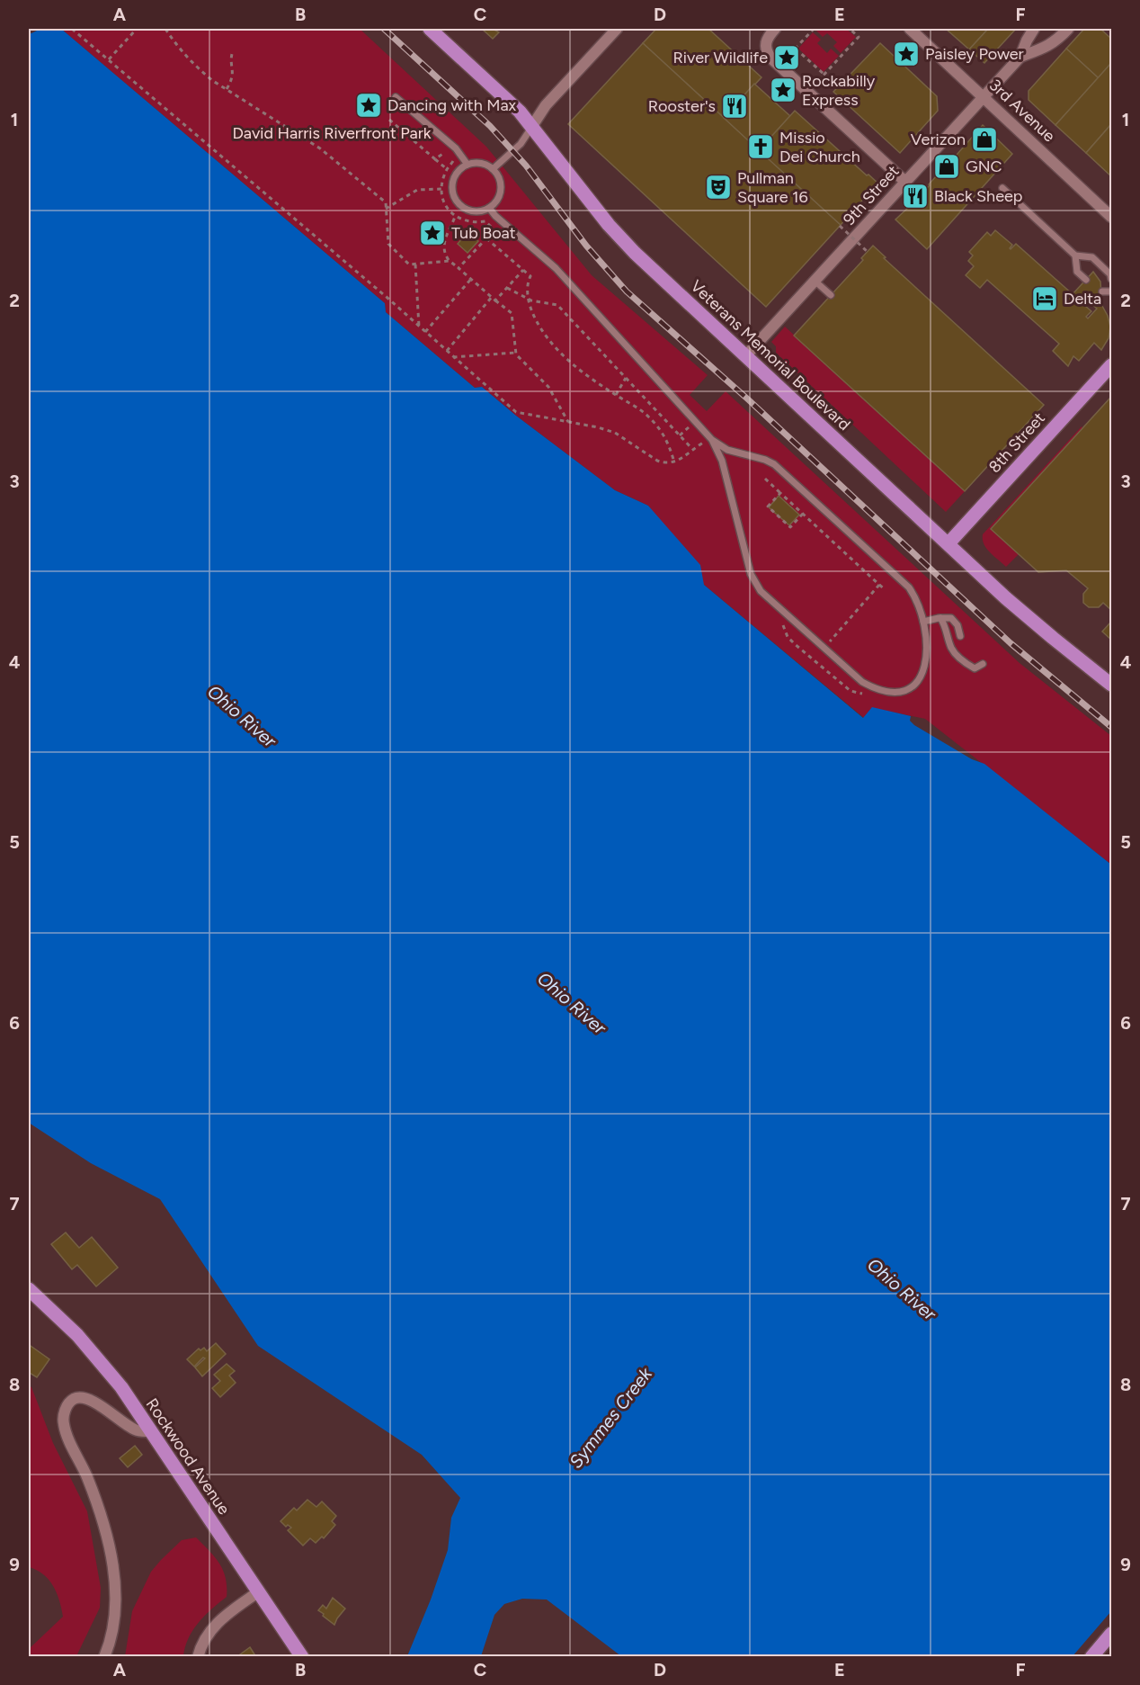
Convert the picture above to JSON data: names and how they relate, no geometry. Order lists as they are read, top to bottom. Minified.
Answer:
{"streets":{"main road":["Veterans Memorial Boulevard","8th Street","Rockwood Avenue"],"street":["3rd Avenue","9th Street"]},"crossings":[["3rd Avenue","9th Street"],["9th Street","Veterans Memorial Boulevard"],["Veterans Memorial Boulevard","8th Street"]],"water":["Ohio River","Symmes Creek"],"parks":["David Harris Riverfront Park"],"places":{"place":["Paisley Power","River Wildlife","Rockabilly Express","Dancing with Max","Tub Boat"],"restaurant":["Rooster's","Black Sheep"],"shop":["Verizon","GNC"],"church":["Missio Dei Church"],"theatre":["Pullman Square 16"],"hotel":["Delta"]},"grid":{"columns":["A","B","C","D","E","F"],"rows":["1","2","3","4","5","6","7","8","9"]}}
